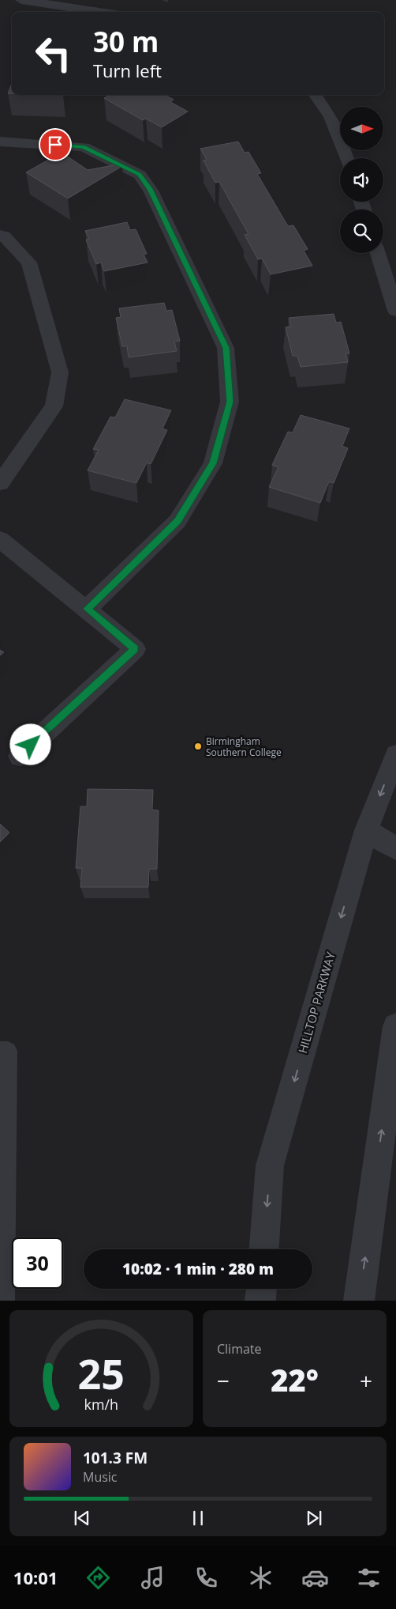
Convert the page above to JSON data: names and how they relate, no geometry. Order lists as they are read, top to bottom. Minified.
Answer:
{"streets":{"street":["HILLTOP PARKWAY"]},"places":["Birmingham Southern College"],"north":"right","page":{"turn":["30 m","Turn left"],"limit":"30","trip":"10:02 · 1 min · 280 m","tile":"Climate","heat":["−","22°","+"],"song":["101.3 FM","Music"],"tabs":"10:01","gauge":["25","km/h"]}}
